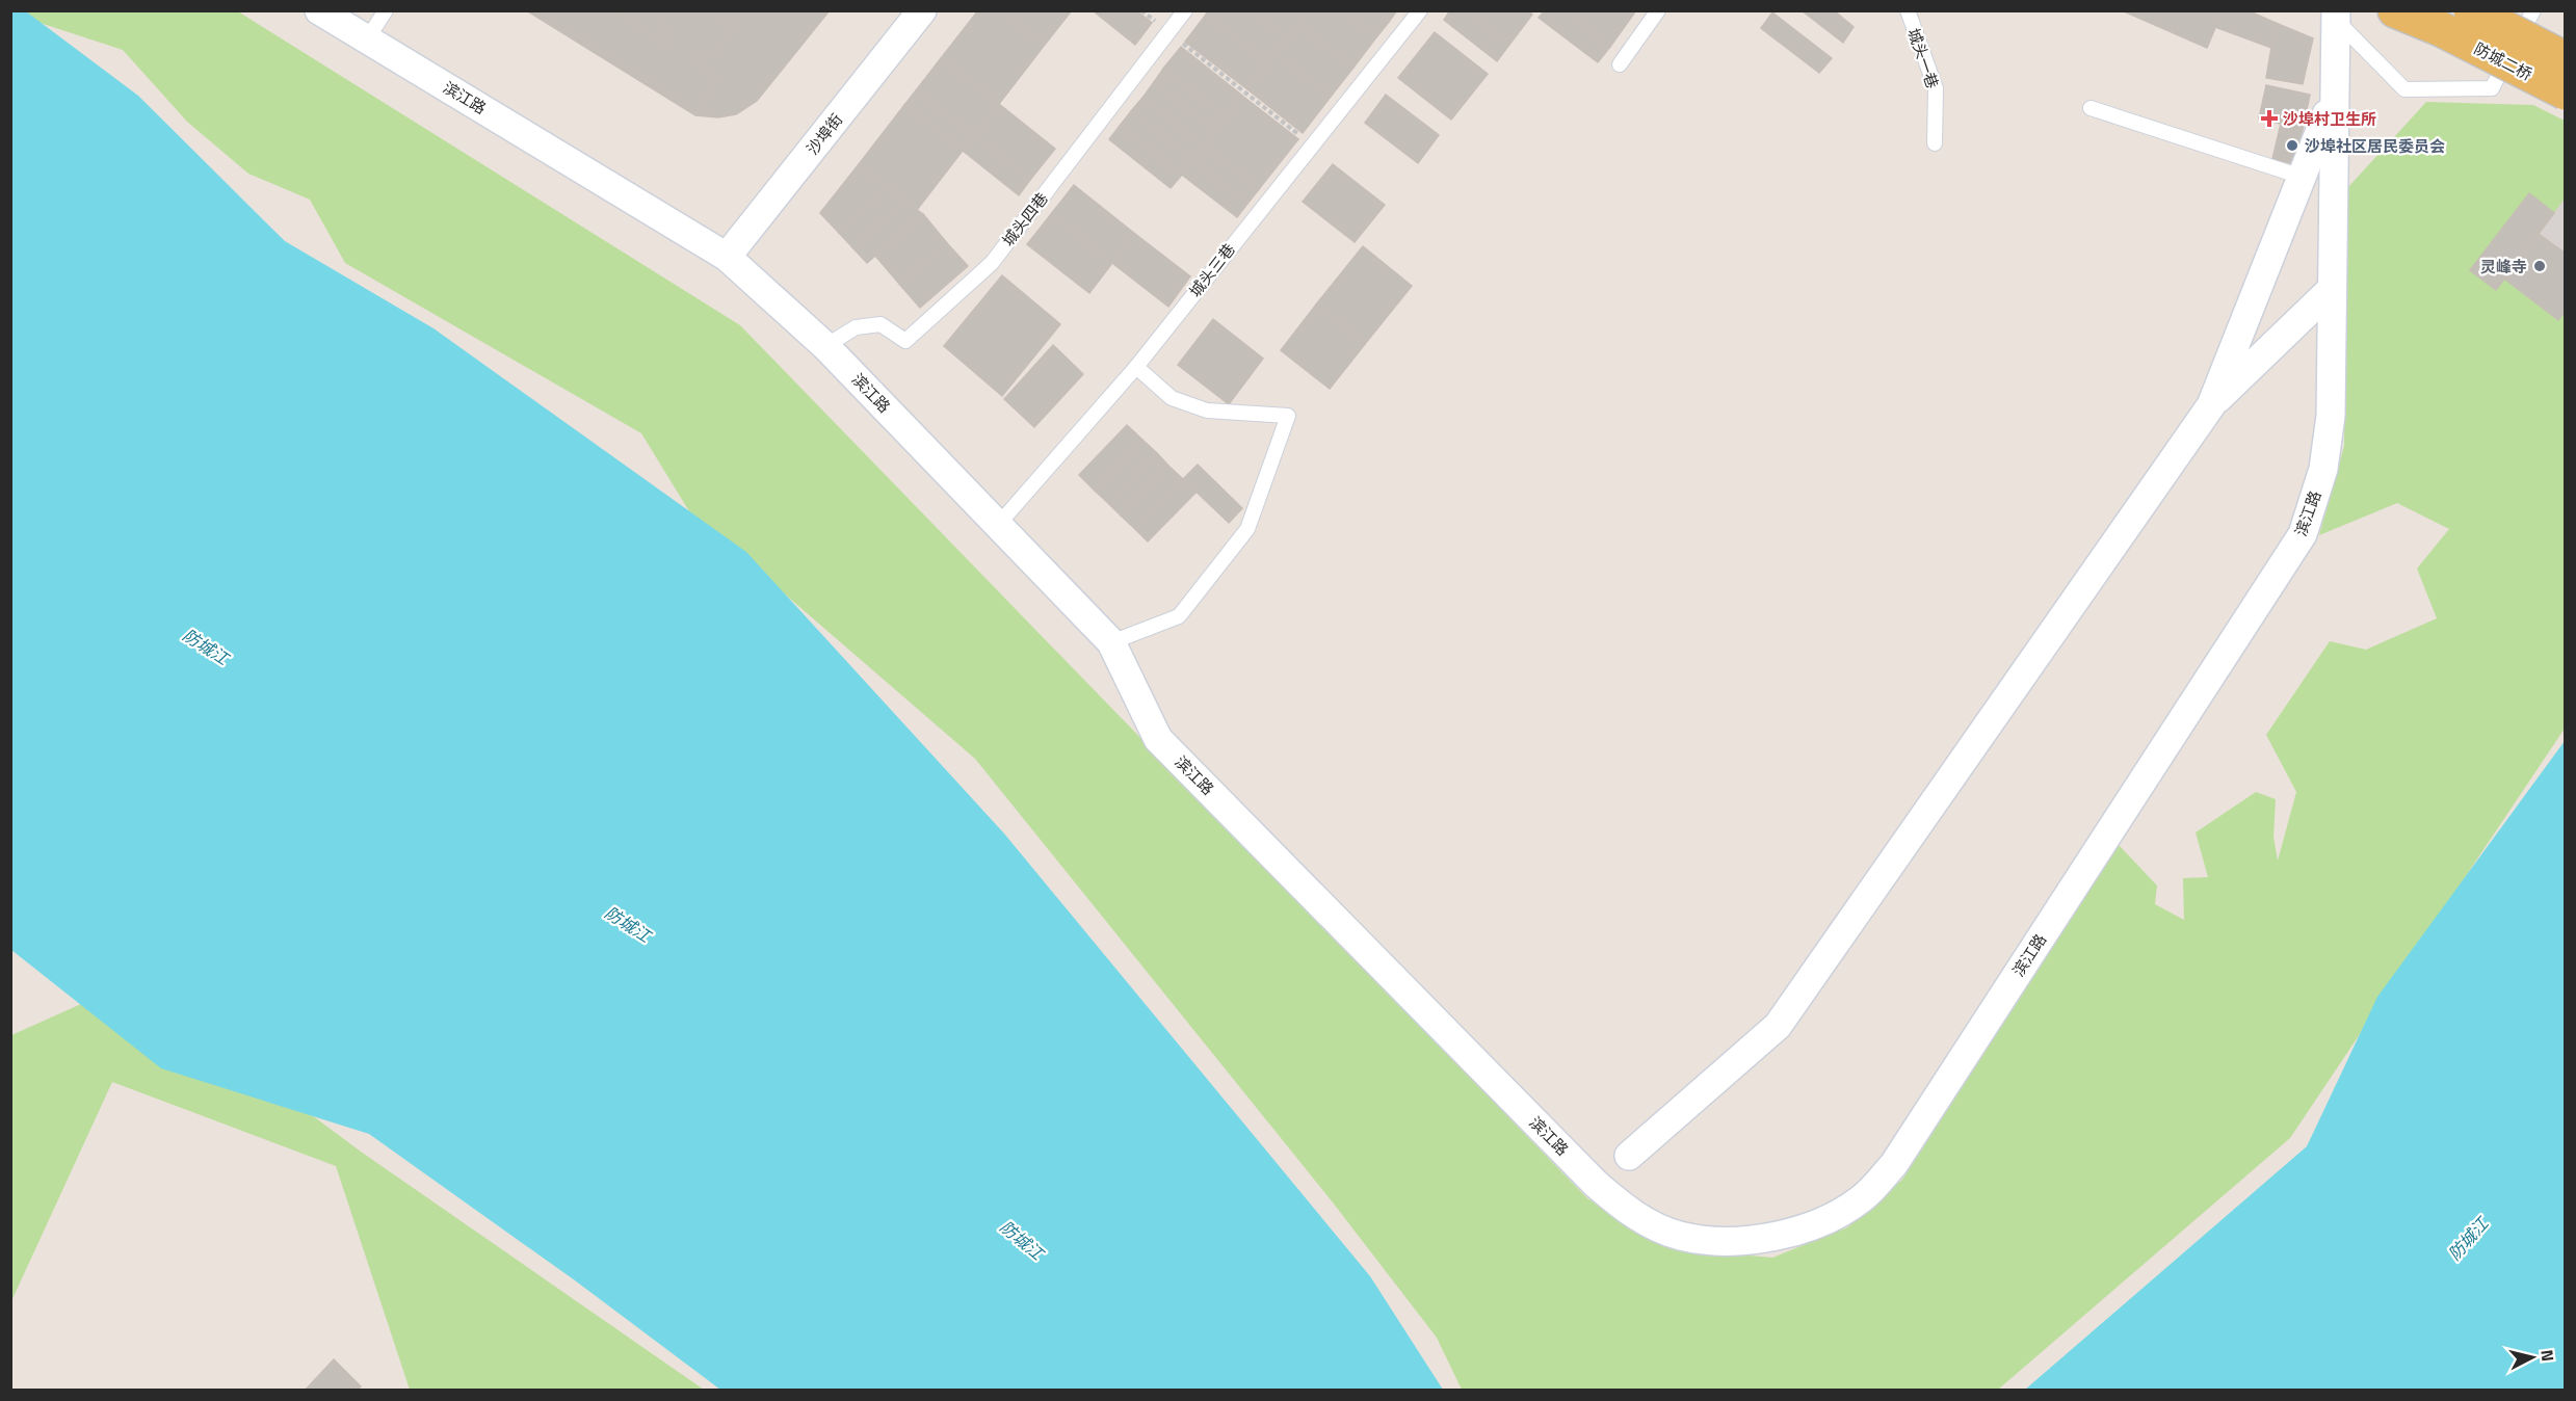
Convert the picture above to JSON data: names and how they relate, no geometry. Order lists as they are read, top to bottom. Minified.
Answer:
{"streets":{"main road":["防城二桥"],"street":["滨江路","沙埠街"],"lane":["城头一巷","城头四巷","城头三巷"]},"crossings":[["滨江路","沙埠街"],["滨江路","城头四巷"],["滨江路","城头三巷"]],"water":["防城江"],"places":{"health":["沙埠村卫生所"],"other":["沙埠社区居民委员会","灵峰寺"]},"north":"right"}
